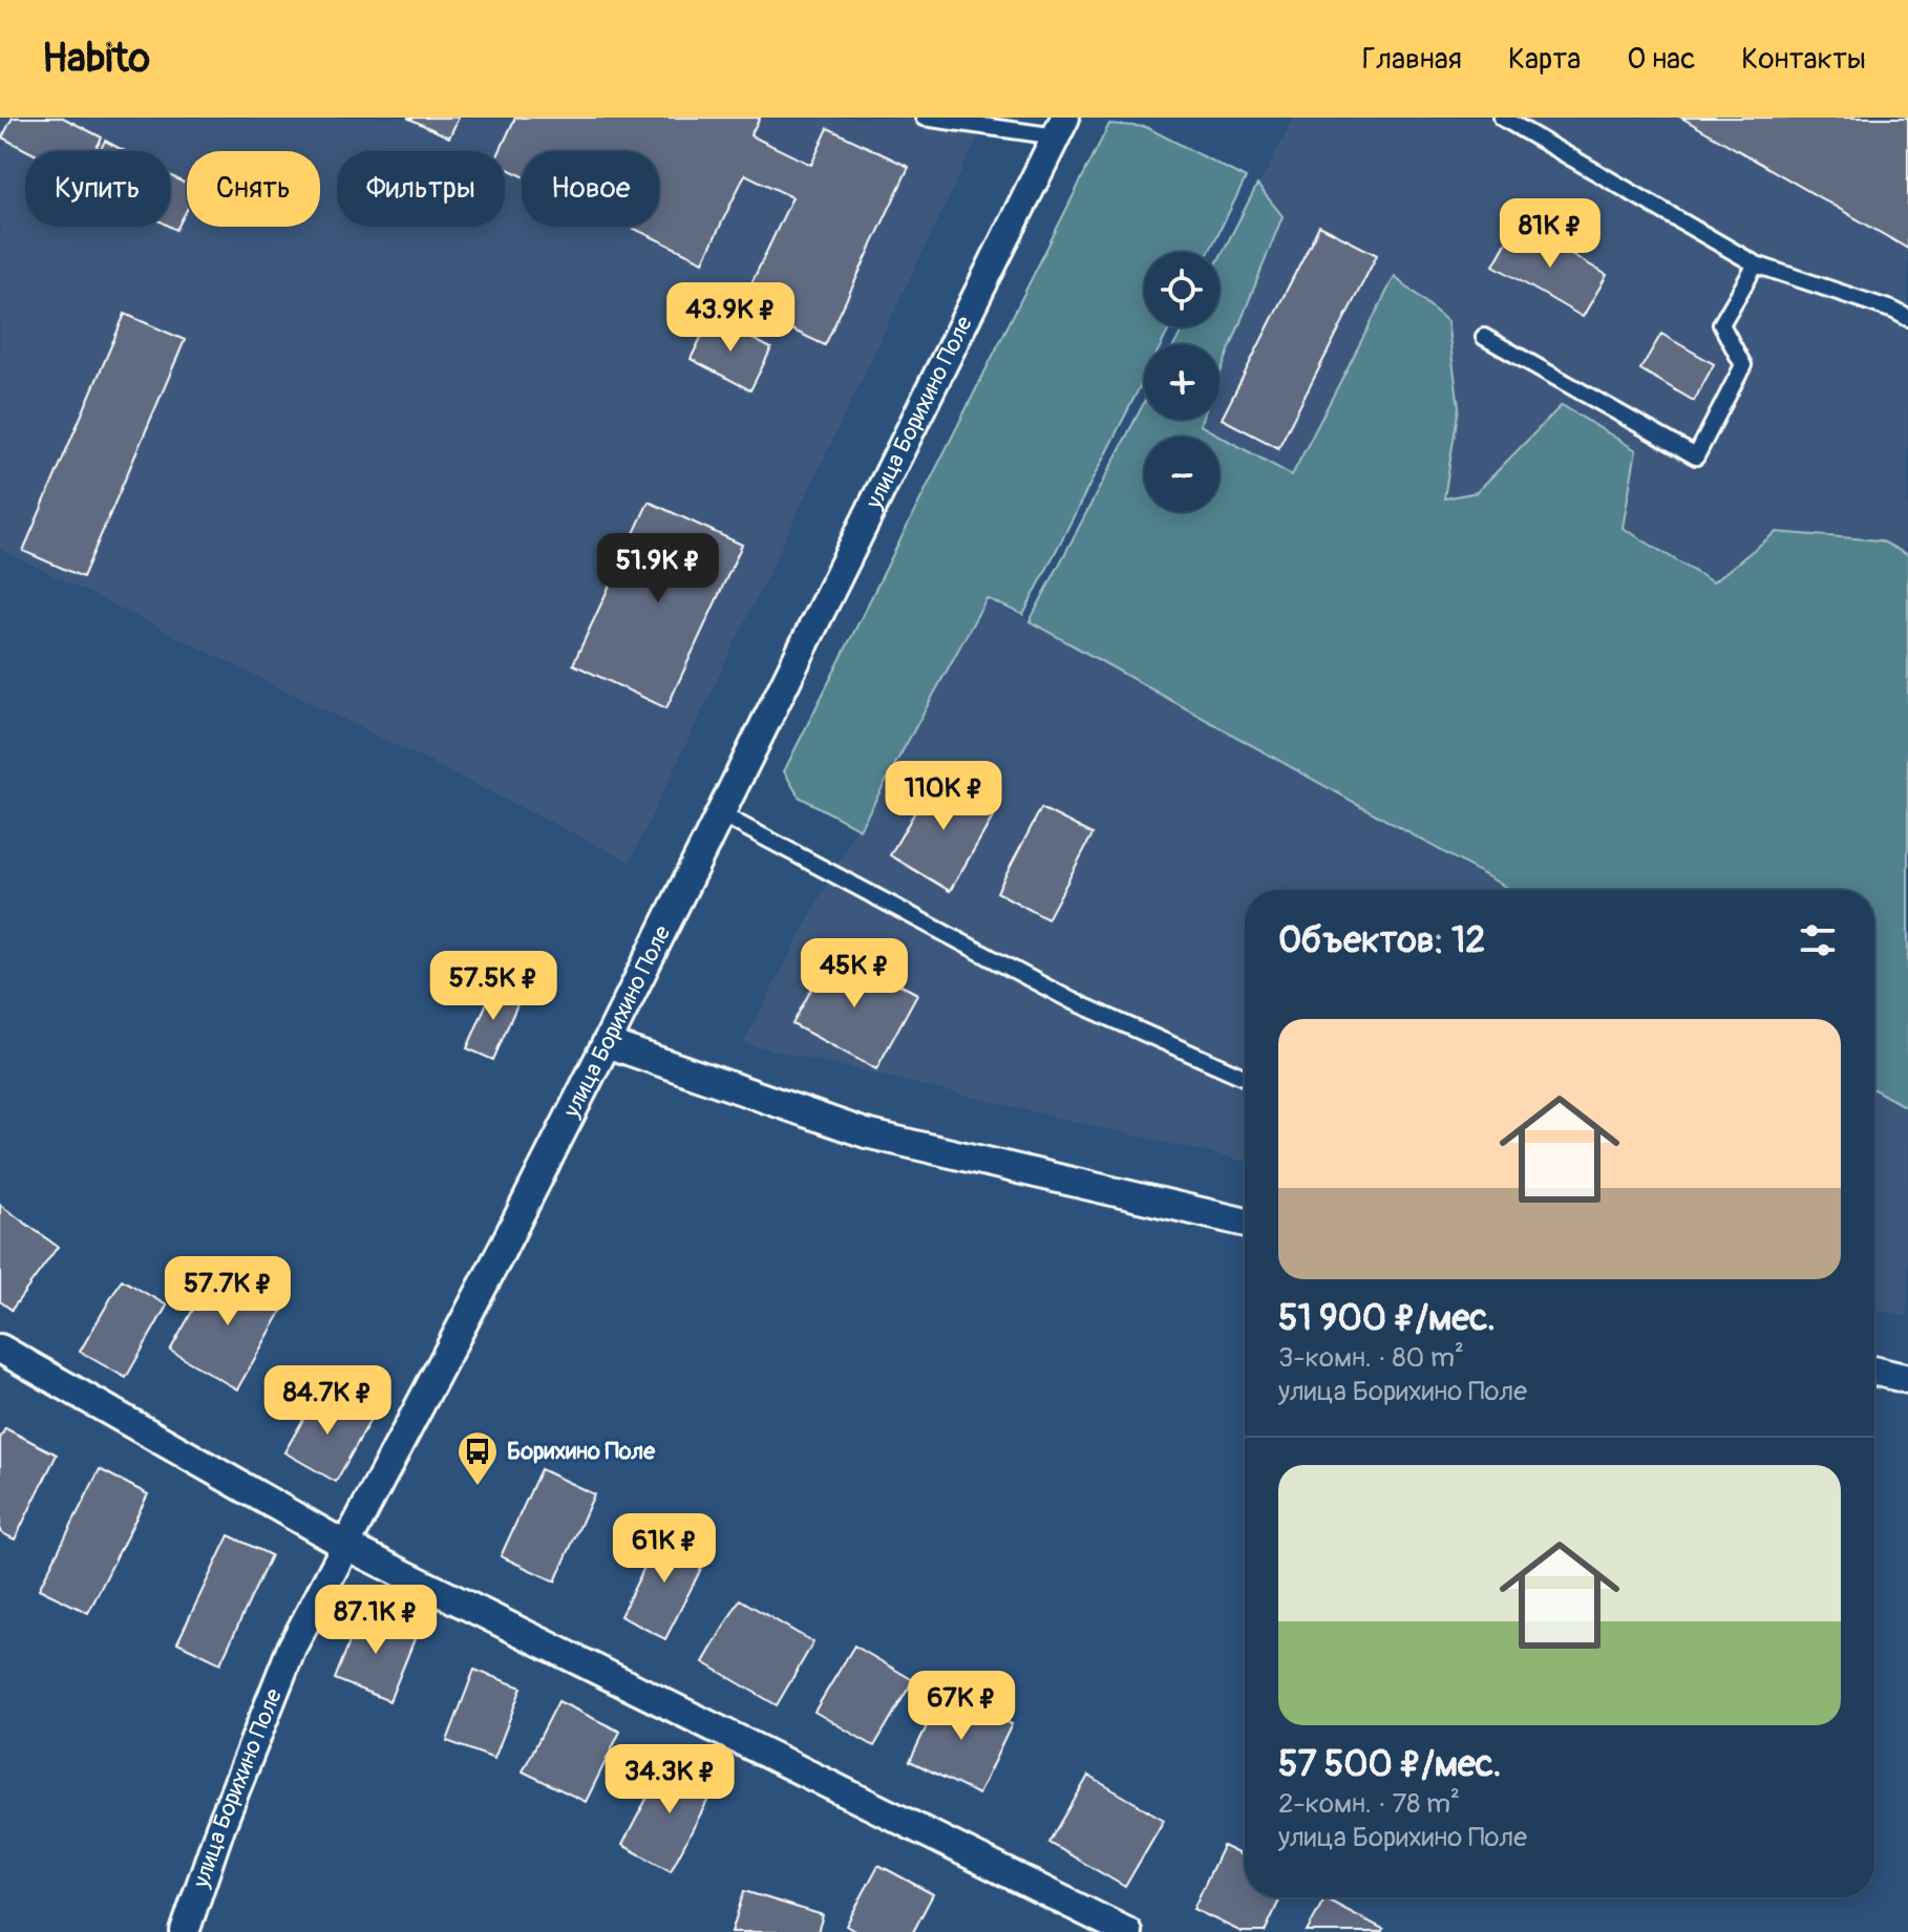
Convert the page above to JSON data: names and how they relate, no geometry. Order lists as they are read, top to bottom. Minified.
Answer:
{"streets":{"street":["улица Борихино Поле"]},"places":{"bus stop":["Борихино Поле"]},"page":{"header":"Habito","nav":["Главная","Карта","О нас","Контакты"],"chip":["Купить","Снять","Фильтры","Новое"],"price":["81K ₽","43.9K ₽","51.9K ₽","110K ₽","45K ₽","57.5K ₽","57.7K ₽","84.7K ₽","61K ₽","87.1K ₽","67K ₽","34.3K ₽"],"map_buttons":["+","−"],"heading":"Объектов: 12","list":[{"name":"51 900 ₽/мес.","note":"3-комн. · 80 m² · улица Борихино Поле"},{"name":"57 500 ₽/мес.","note":"2-комн. · 78 m² · улица Борихино Поле"}]}}
